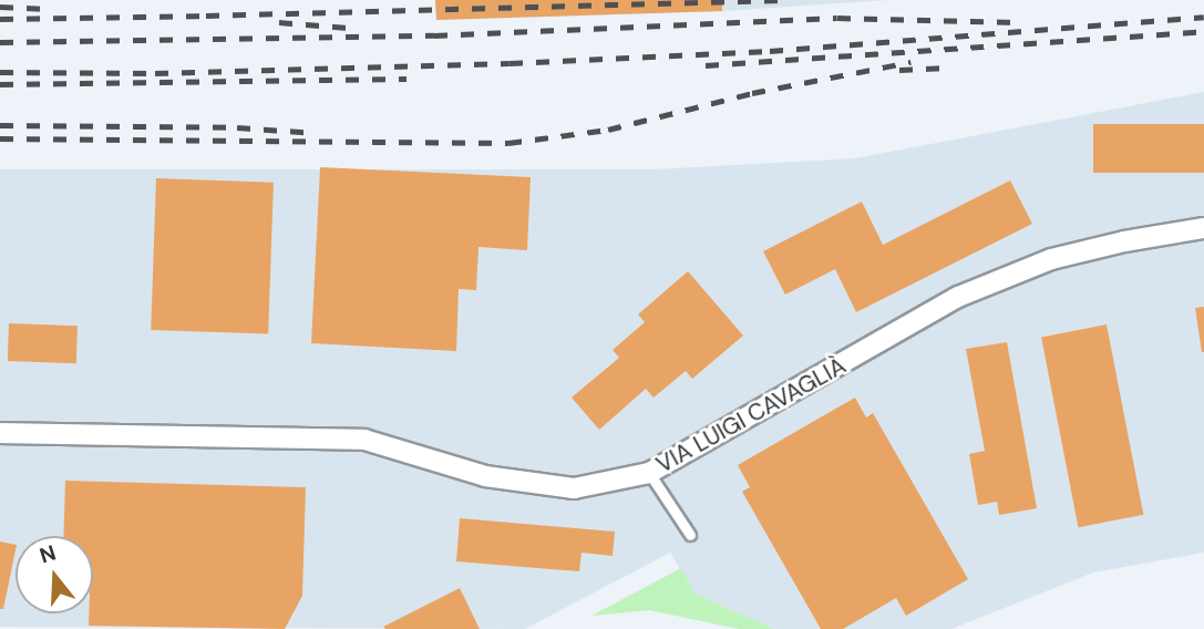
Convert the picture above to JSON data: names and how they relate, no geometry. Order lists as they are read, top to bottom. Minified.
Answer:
{"streets":{"street":["VIA LUIGI CAVAGLIÀ"]},"north":"top"}
